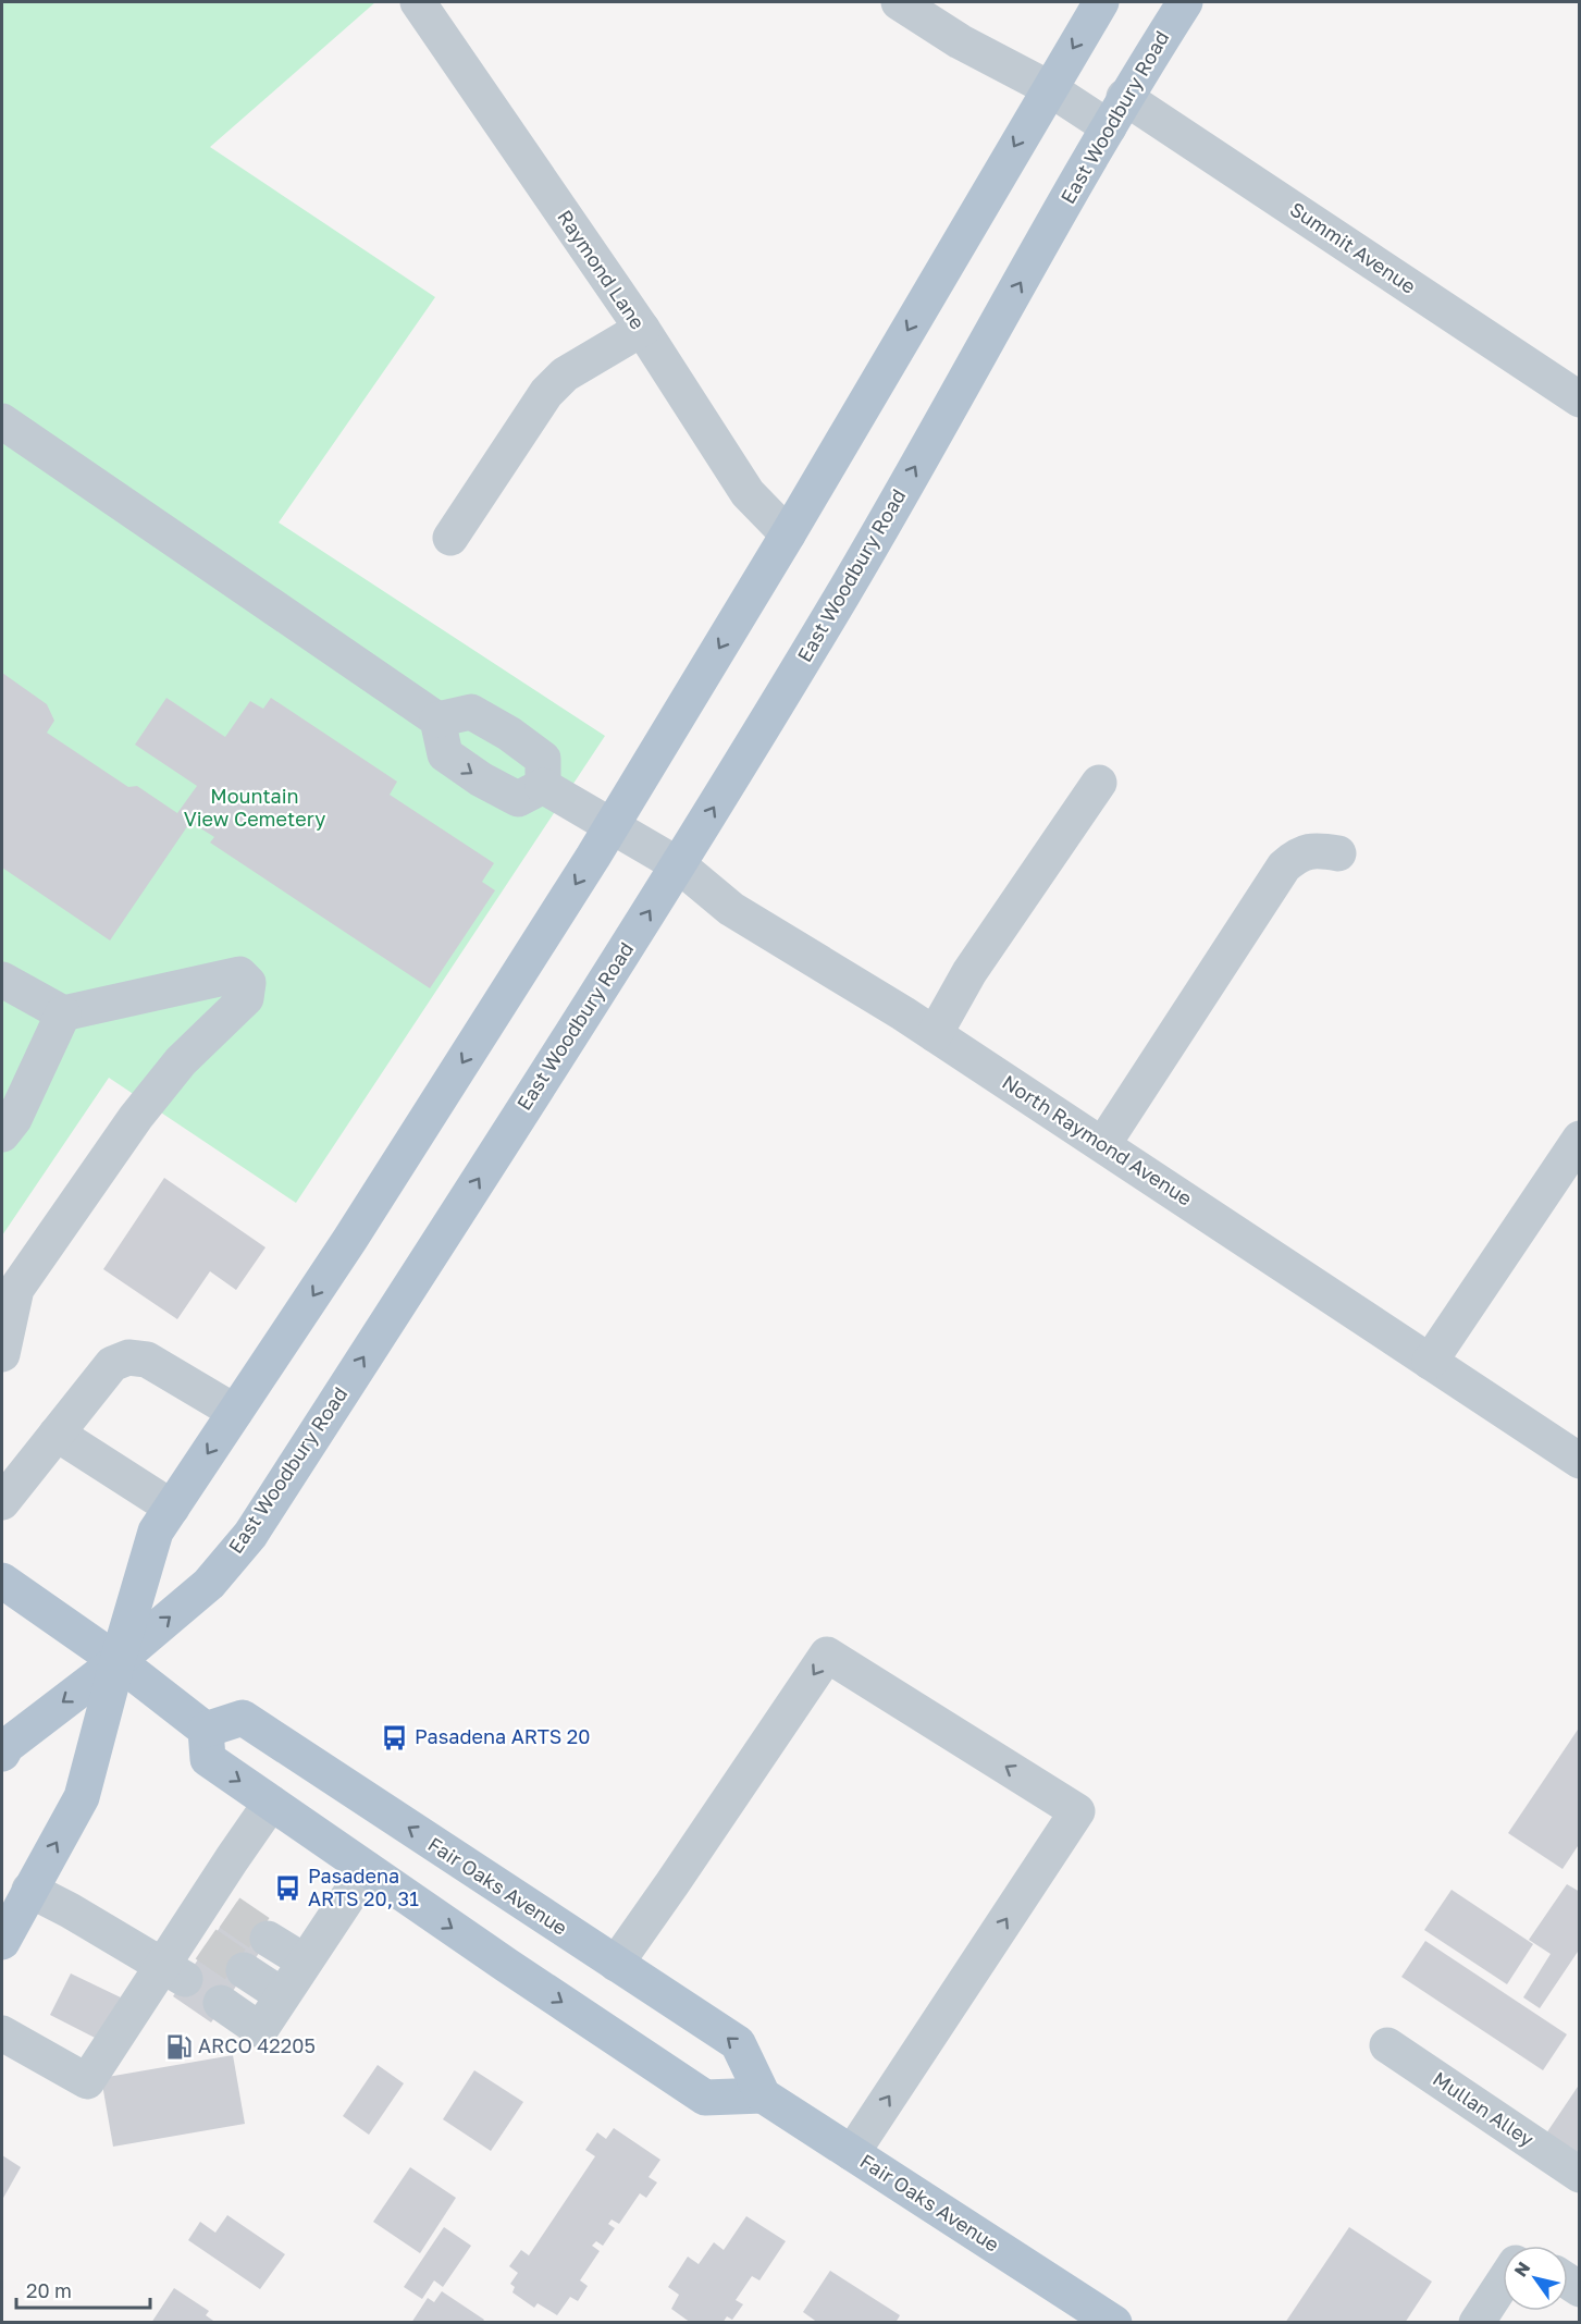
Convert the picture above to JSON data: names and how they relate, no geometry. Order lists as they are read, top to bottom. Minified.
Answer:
{"streets":{"main road":["East Woodbury Road","Fair Oaks Avenue"],"street":["Summit Avenue","Raymond Lane","North Raymond Avenue","Mullan Alley"]},"crossings":[["East Woodbury Road","Summit Avenue"],["East Woodbury Road","North Raymond Avenue"]],"parks":["Mountain View Cemetery"],"places":{"bus stop":["Pasadena ARTS 20","Pasadena ARTS 20, 31"],"fuel station":["ARCO 42205"]},"scale_bar":"20 m","north":"top left"}
